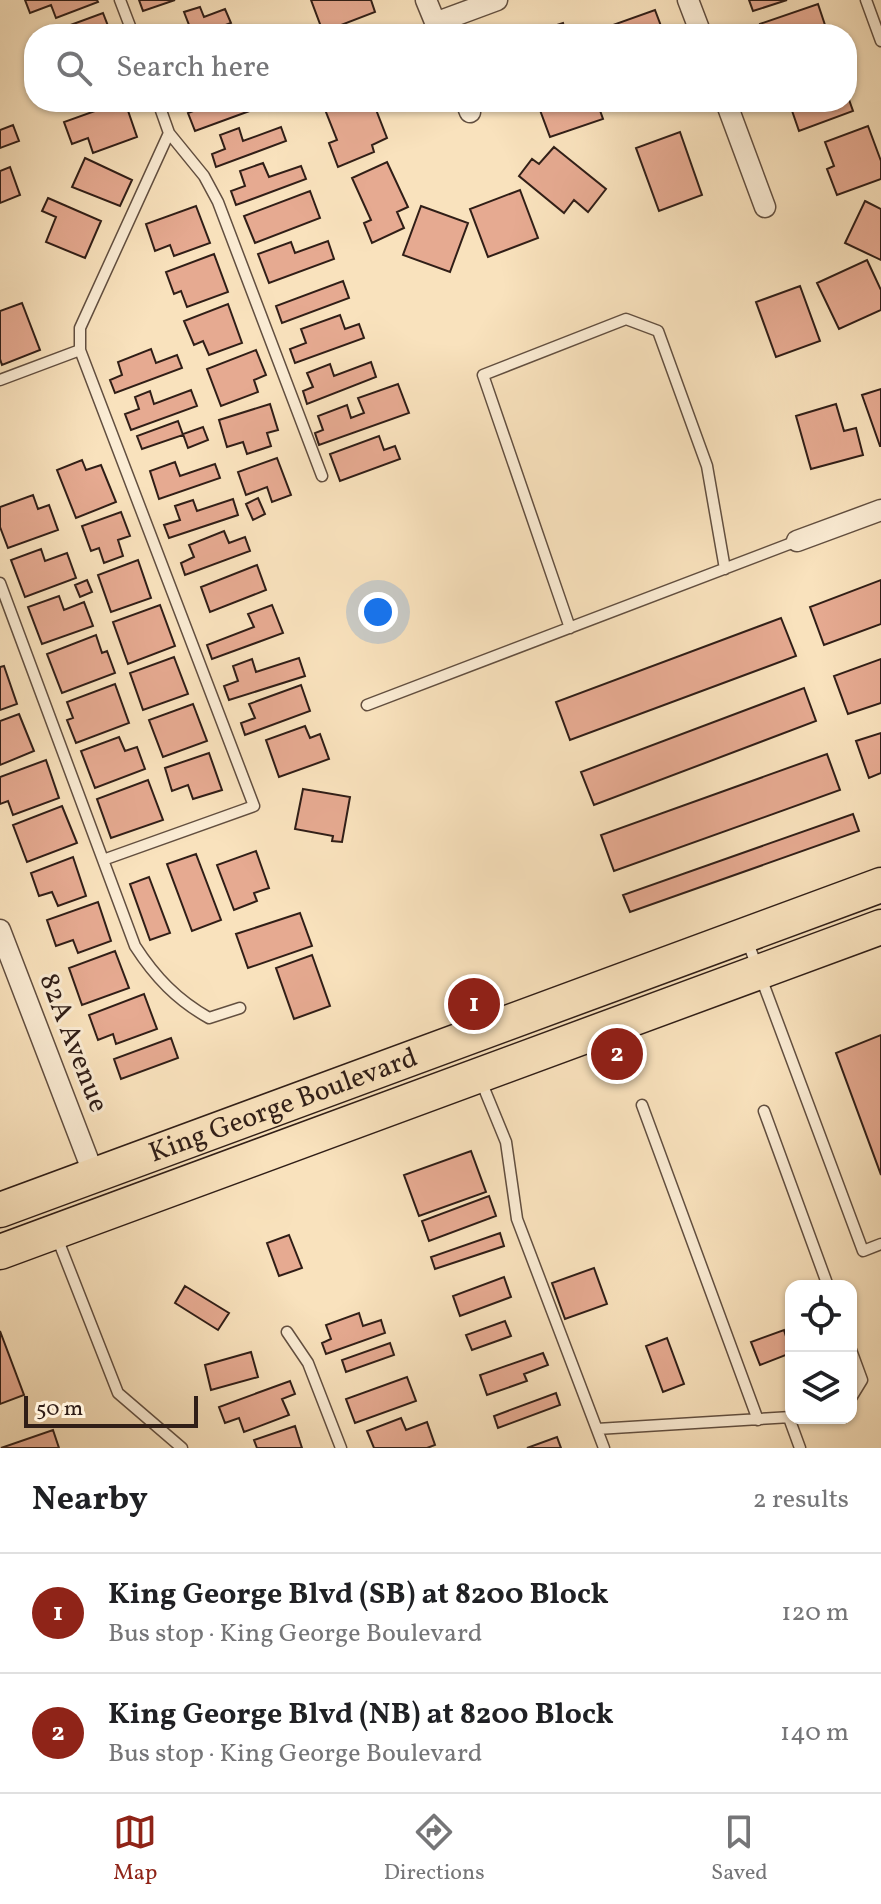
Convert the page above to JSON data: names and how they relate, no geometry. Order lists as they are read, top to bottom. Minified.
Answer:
{"streets":{"main road":["King George Boulevard"],"street":["82A Avenue"]},"crossings":[["82A Avenue","King George Boulevard"]],"scale_bar":"50 m","page":{"search":"Search here","pins":["1","2"],"scale":"50 m","heading":["Nearby","2 results"],"list":[{"mark":"1","name":"King George Blvd (SB) at 8200 Block","note":"Bus stop · King George Boulevard","value":"120 m"},{"mark":"2","name":"King George Blvd (NB) at 8200 Block","note":"Bus stop · King George Boulevard","value":"140 m"}],"nav":["Map","Directions","Saved"]}}
